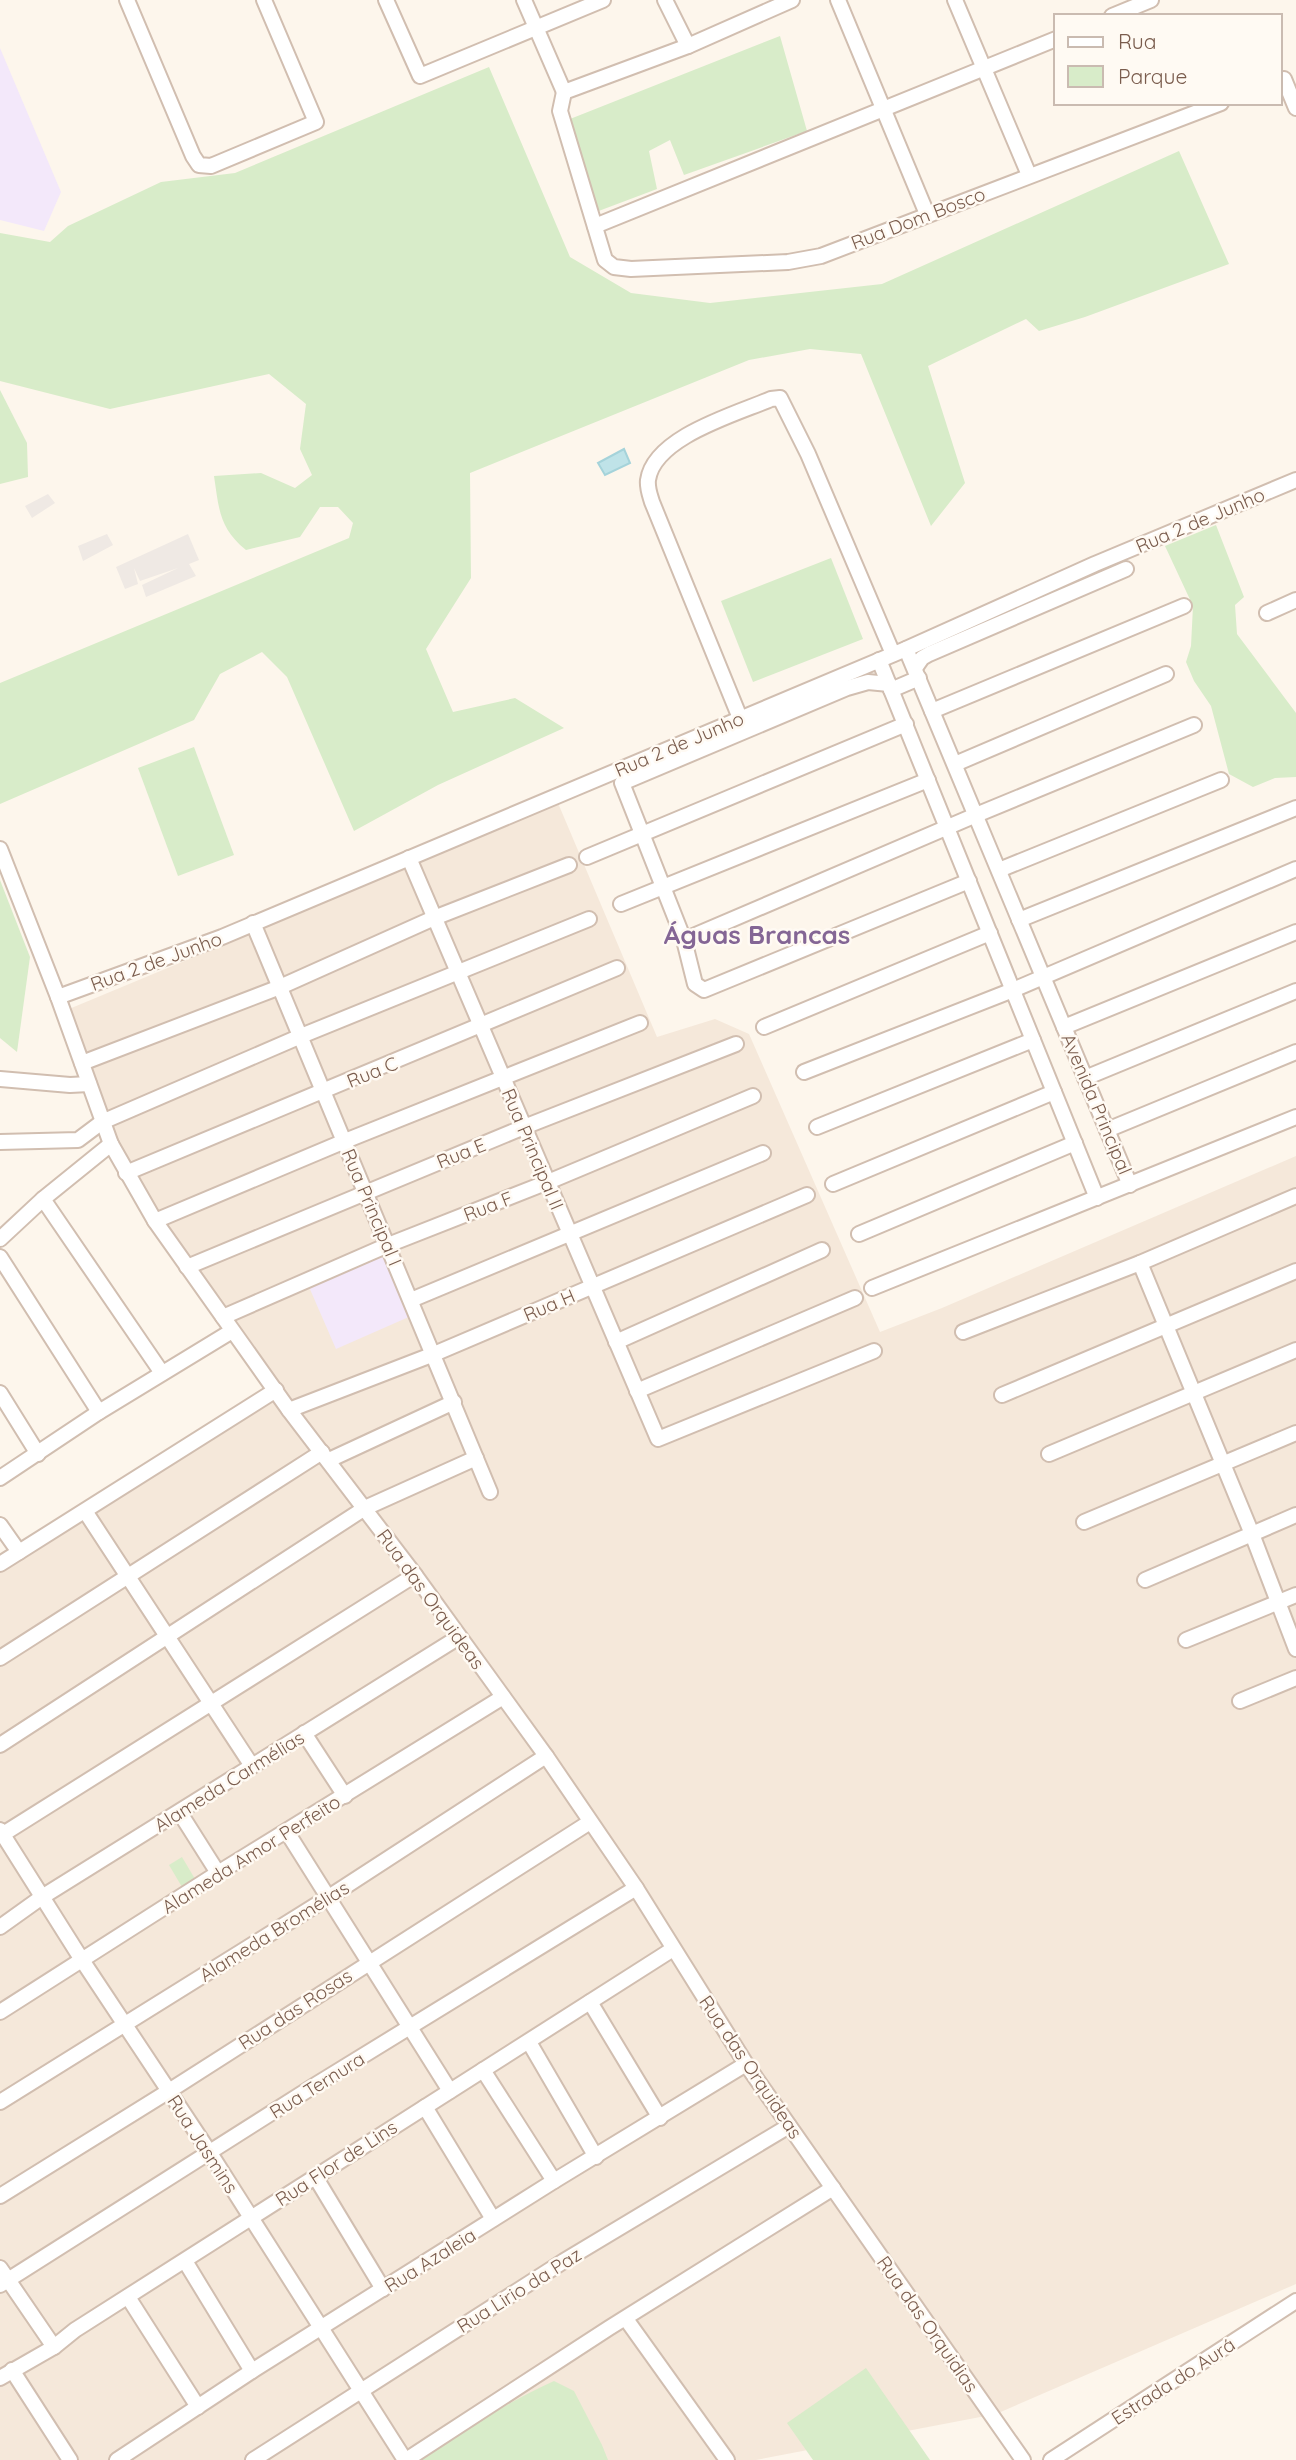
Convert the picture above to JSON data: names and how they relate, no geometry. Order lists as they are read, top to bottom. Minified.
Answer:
{"streets":{"street":["Rua Dom Bosco","Rua 2 de Junho","Rua C","Avenida Principal","Rua Principal II","Rua E","Rua F","Rua Principal I","Rua H","Rua das Orquideas","Alameda Carmélias","Alameda Amor Perfeito","Alameda Bromélias","Rua das Rosas","Rua Ternura","Rua Jasmins","Rua Flor de Lins","Rua Azaleia","Rua Lirio da Paz","Rua das Orquidias","Estrada do Aurá"]},"crossings":[["Rua 2 de Junho","Avenida Principal"],["Rua 2 de Junho","Rua Principal II"],["Rua 2 de Junho","Rua Principal I"],["Rua 2 de Junho","Rua das Orquideas"],["Rua C","Rua Principal II"],["Rua C","Rua Principal I"],["Rua C","Rua das Orquideas"],["Rua Principal II","Rua E"],["Rua Principal II","Rua F"],["Rua Principal II","Rua H"],["Rua E","Rua Principal I"],["Rua E","Rua das Orquideas"],["Rua F","Rua Principal I"],["Rua F","Rua das Orquideas"],["Rua Principal I","Rua H"],["Rua H","Rua das Orquideas"],["Rua das Orquideas","Alameda Carmélias"],["Rua das Orquideas","Alameda Amor Perfeito"],["Rua das Orquideas","Alameda Bromélias"],["Rua das Orquideas","Rua das Rosas"],["Rua das Orquideas","Rua Ternura"],["Rua das Orquideas","Rua Flor de Lins"],["Rua das Orquideas","Rua Azaleia"],["Rua das Orquideas","Rua Lirio da Paz"],["Rua das Orquideas","Rua das Orquidias"],["Alameda Carmélias","Rua Jasmins"],["Alameda Amor Perfeito","Rua Jasmins"],["Alameda Bromélias","Rua Jasmins"],["Rua das Rosas","Rua Jasmins"],["Rua Ternura","Rua Jasmins"],["Rua Jasmins","Rua Flor de Lins"],["Rua Jasmins","Rua Azaleia"],["Rua Jasmins","Rua Lirio da Paz"]],"districts":["Águas Brancas"],"legend":["Rua","Parque"]}
